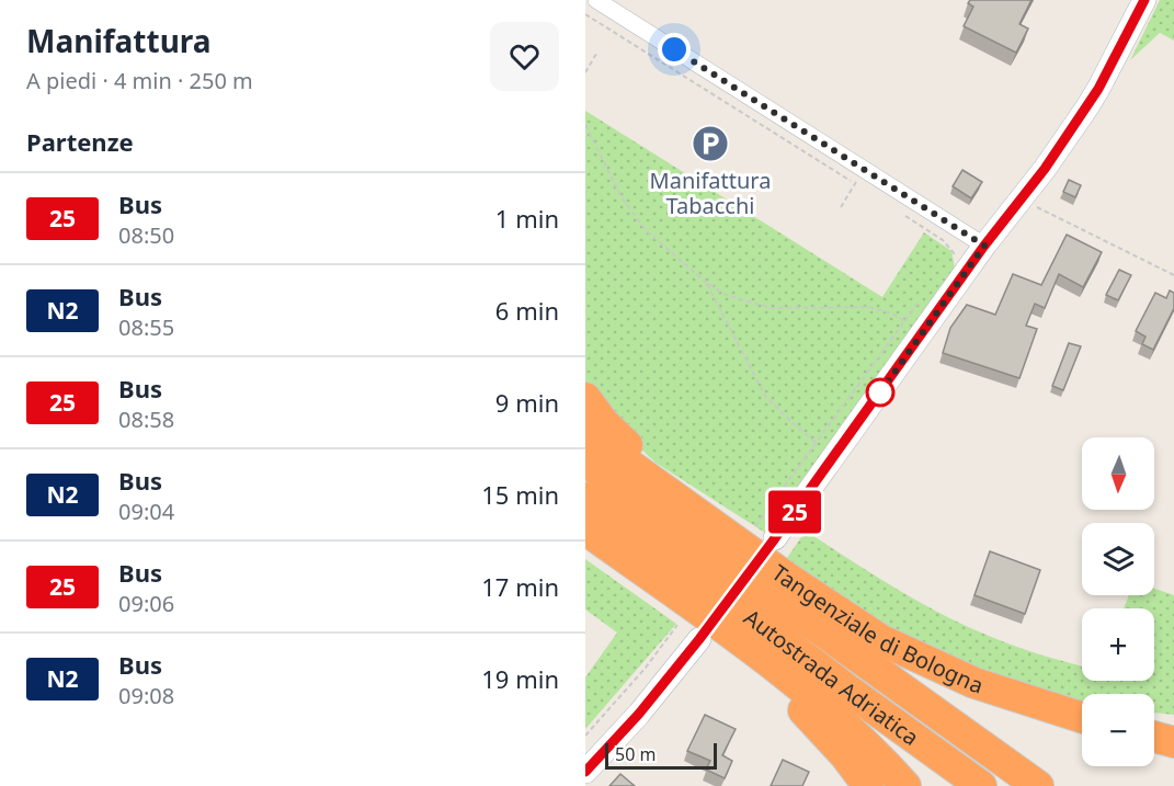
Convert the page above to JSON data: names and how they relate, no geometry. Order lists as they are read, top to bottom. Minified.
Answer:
{"streets":{"highway":["Tangenziale di Bologna","Autostrada Adriatica"]},"places":{"parking":["Manifattura Tabacchi"]},"lines":["bus line 25"],"scale_bar":"50 m","north":"bottom","page":{"heading":[["Manifattura","A piedi · 4 min · 250 m"],"Partenze"],"on_map":"25","list":[{"mark":"25","name":"Bus","note":"08:50","value":"1 min"},{"mark":"N2","name":"Bus","note":"08:55","value":"6 min"},{"mark":"25","name":"Bus","note":"08:58","value":"9 min"},{"mark":"N2","name":"Bus","note":"09:04","value":"15 min"},{"mark":"25","name":"Bus","note":"09:06","value":"17 min"},{"mark":"N2","name":"Bus","note":"09:08","value":"19 min"}],"map_buttons":["+","−"],"scale":"50 m"}}
